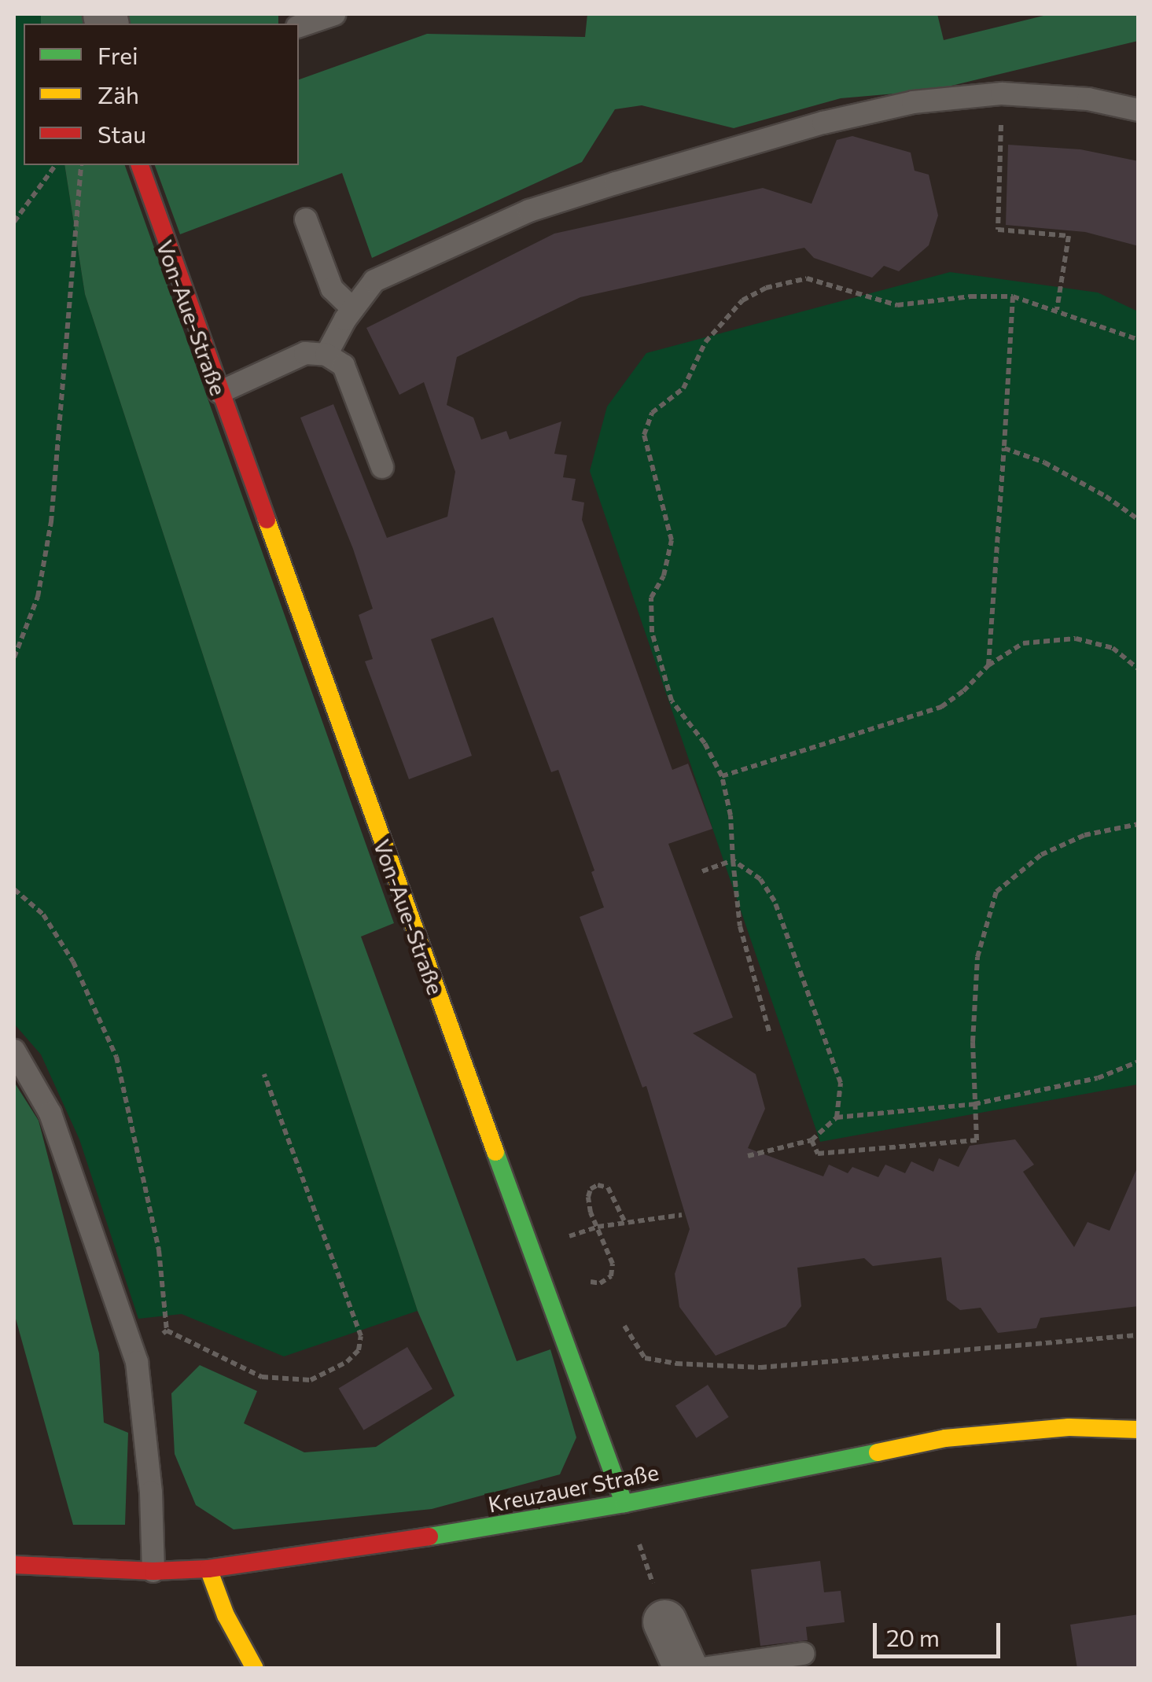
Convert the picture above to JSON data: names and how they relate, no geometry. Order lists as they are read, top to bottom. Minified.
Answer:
{"streets":{"street":["Von-Aue-Straße","Kreuzauer Straße"]},"crossings":[["Von-Aue-Straße","Kreuzauer Straße"]],"legend":["Frei","Zäh","Stau"],"scale_bar":"20 m"}
